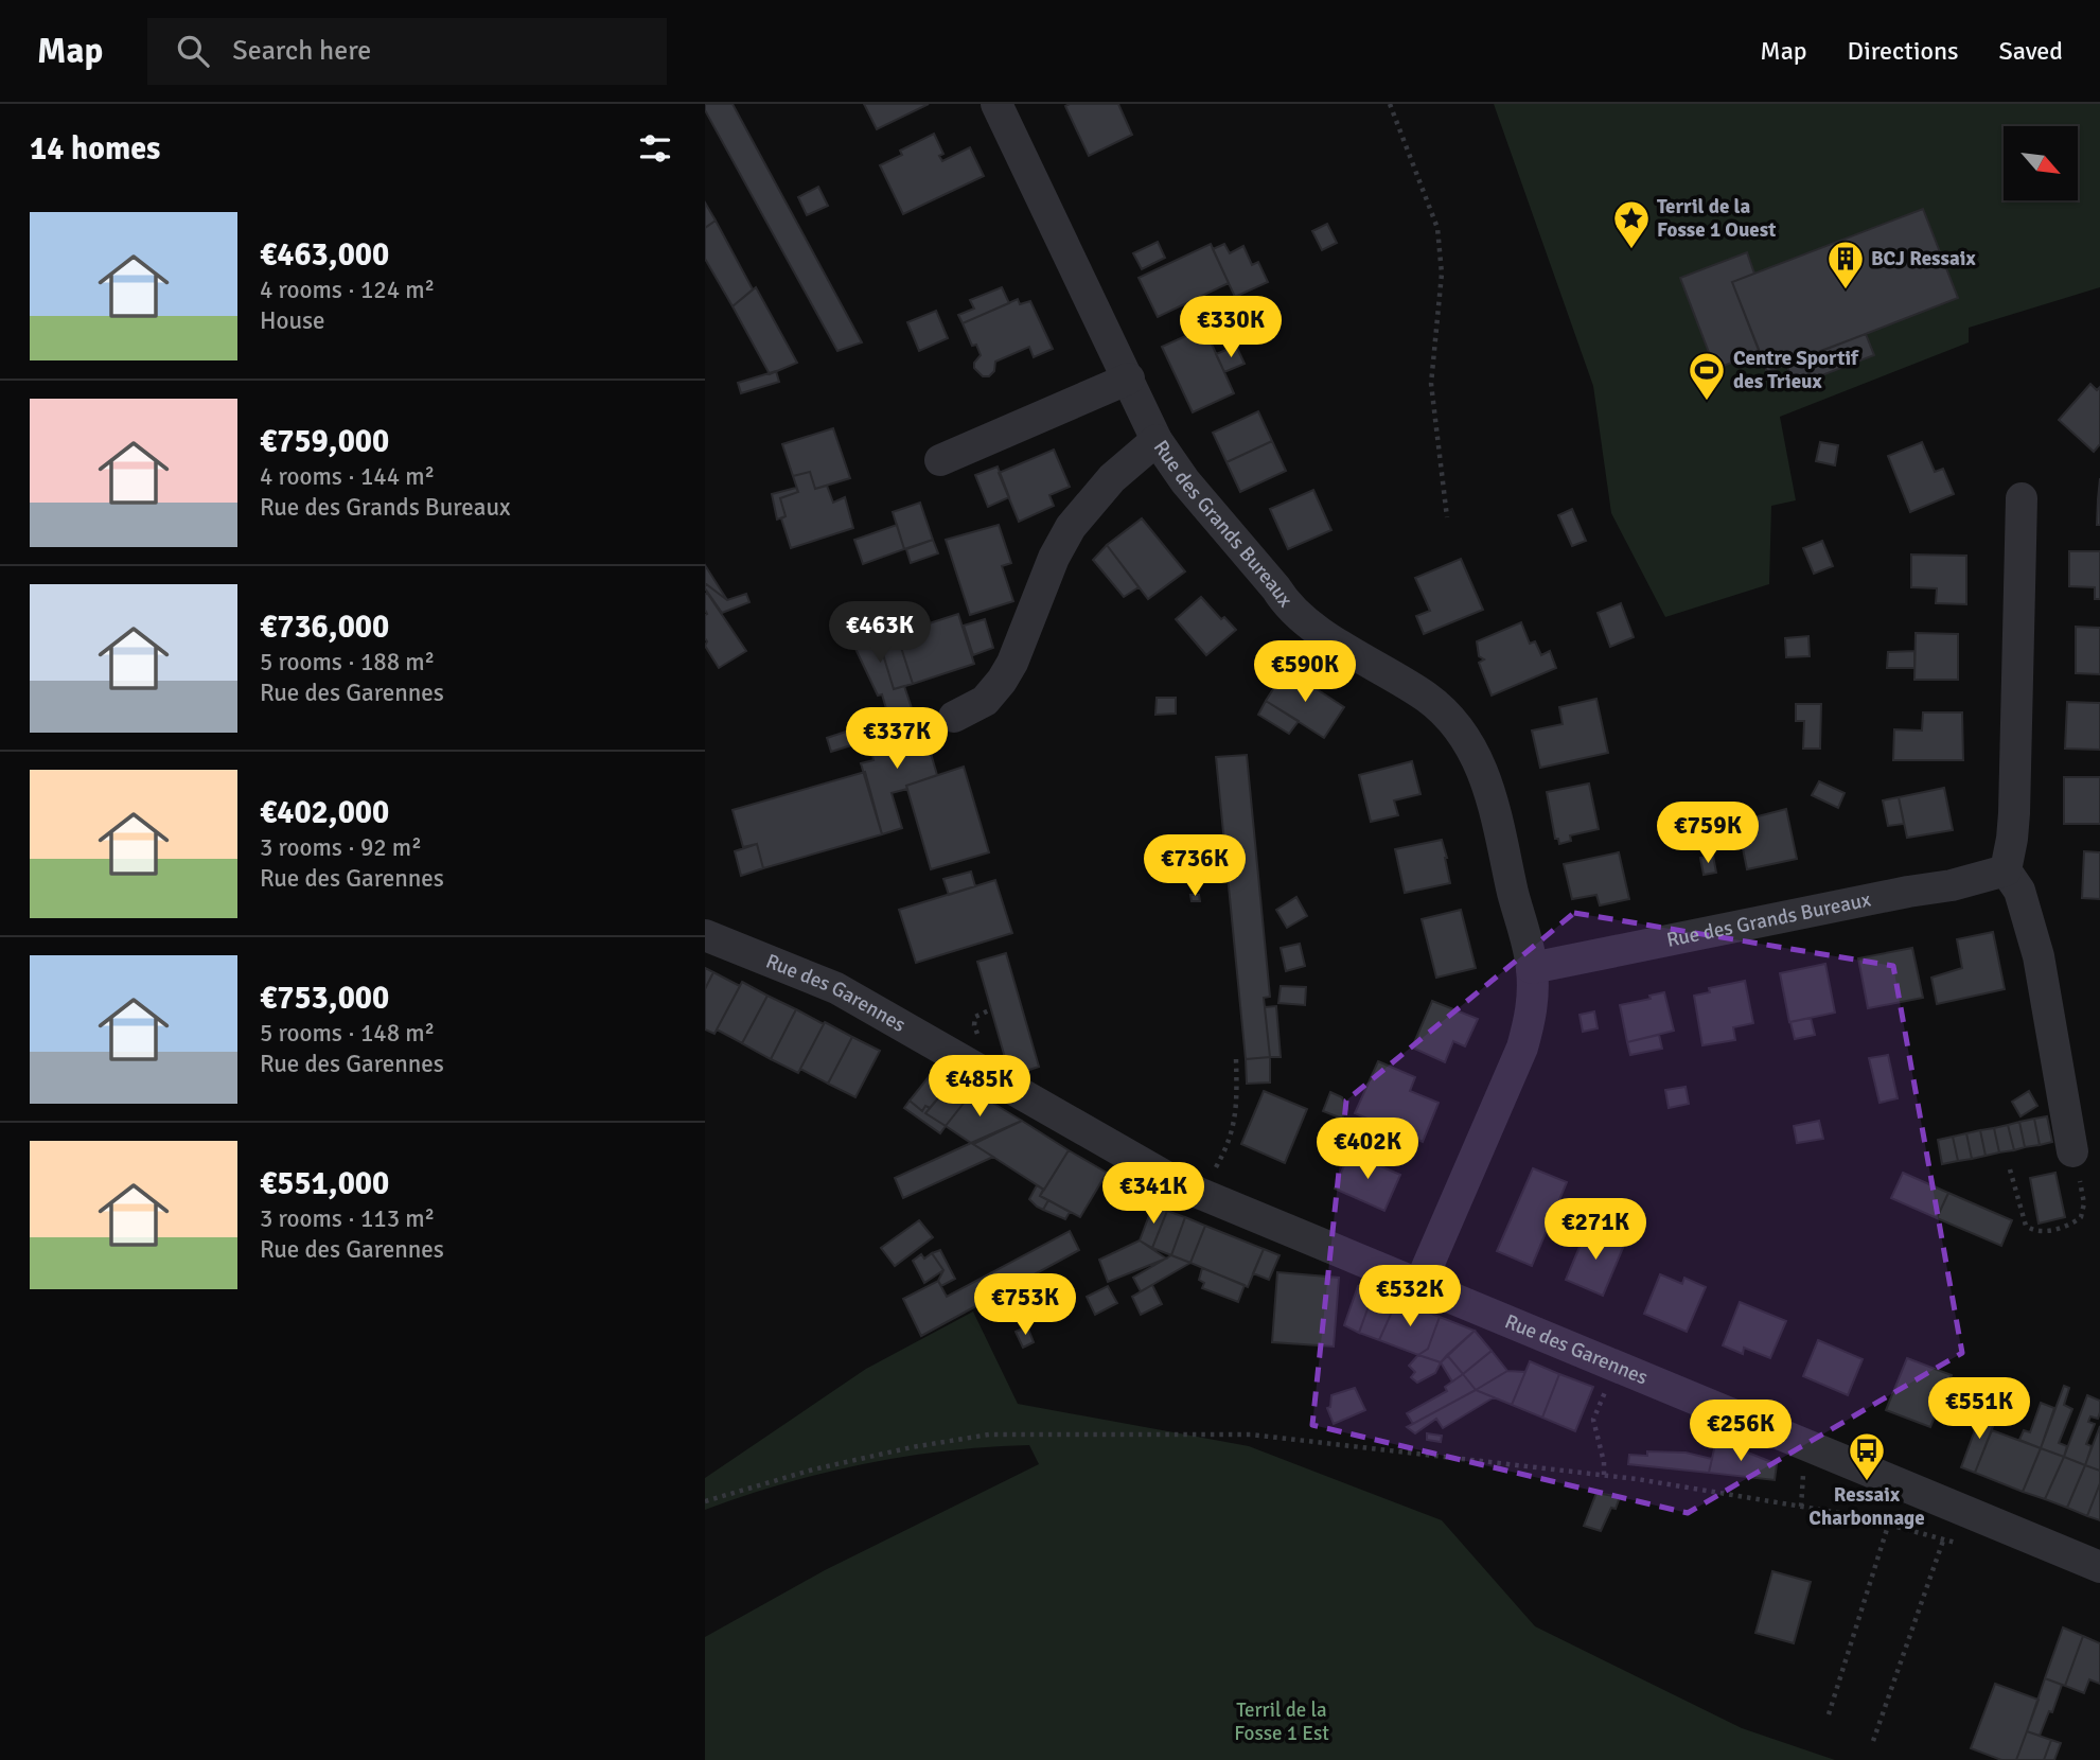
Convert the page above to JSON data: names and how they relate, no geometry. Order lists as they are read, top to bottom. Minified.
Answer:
{"streets":{"street":["Rue des Grands Bureaux","Rue des Garennes"]},"crossings":[["Rue des Grands Bureaux","Rue des Garennes"]],"parks":["Terril de la Fosse 1 Est"],"places":{"place":["Terril de la Fosse 1 Ouest"],"building":["BCJ Ressaix"],"sports":["Centre Sportif des Trieux"],"bus stop":["Ressaix Charbonnage"]},"north":"bottom right","page":{"header":"Map","search":"Search here","nav":["Map","Directions","Saved"],"heading":"14 homes","list":[{"name":"€463,000","note":"4 rooms · 124 m² · House"},{"name":"€759,000","note":"4 rooms · 144 m² · Rue des Grands Bureaux"},{"name":"€736,000","note":"5 rooms · 188 m² · Rue des Garennes"},{"name":"€402,000","note":"3 rooms · 92 m² · Rue des Garennes"},{"name":"€753,000","note":"5 rooms · 148 m² · Rue des Garennes"},{"name":"€551,000","note":"3 rooms · 113 m² · Rue des Garennes"}],"price":["€330K","€463K","€590K","€337K","€759K","€736K","€485K","€402K","€341K","€271K","€532K","€753K","€551K","€256K"]}}
